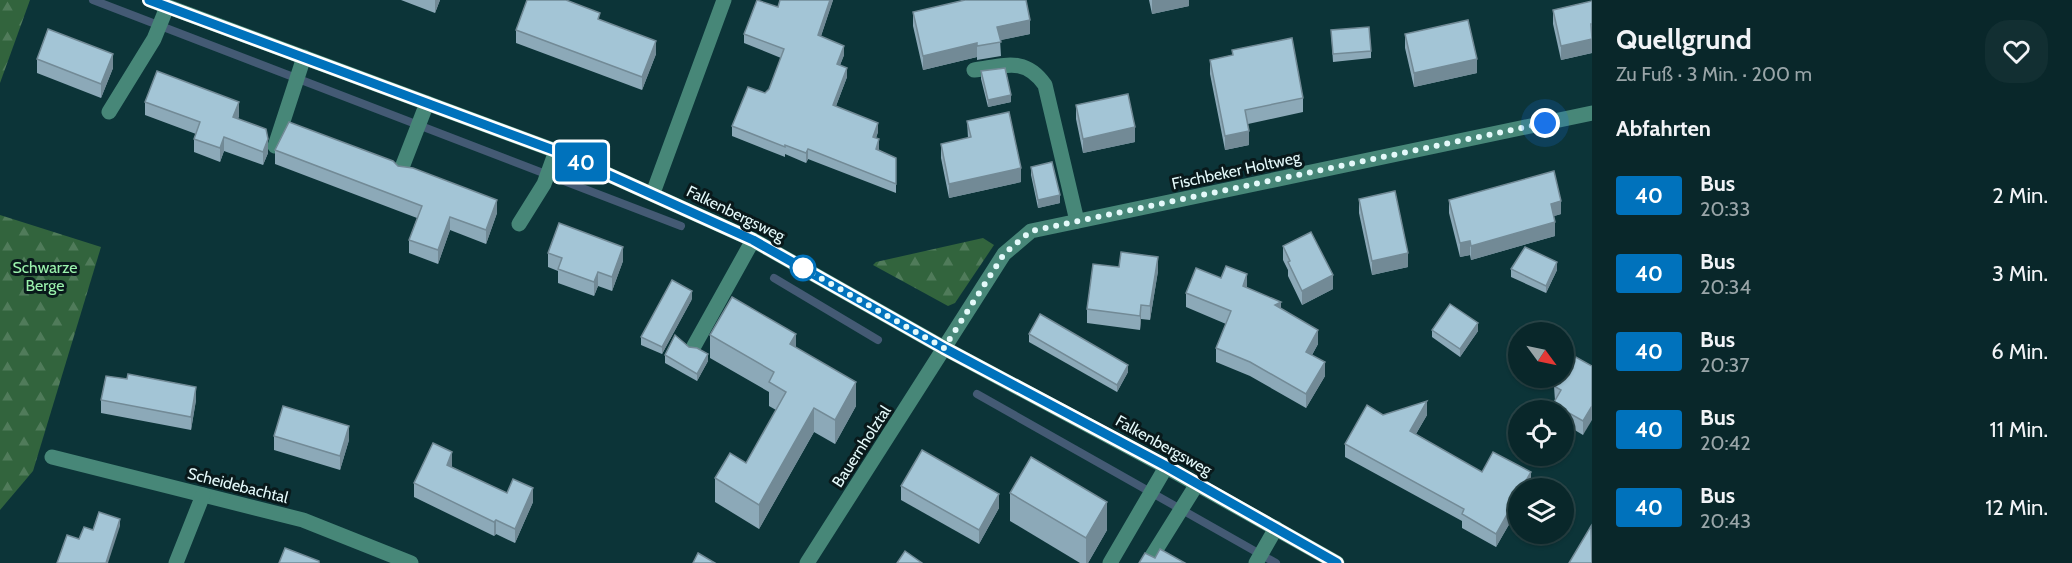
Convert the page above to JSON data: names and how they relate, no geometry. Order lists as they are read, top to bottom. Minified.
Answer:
{"streets":{"street":["Fischbeker Holtweg","Falkenbergsweg","Bauernholztal","Scheidebachtal"]},"crossings":[["Fischbeker Holtweg","Falkenbergsweg"],["Fischbeker Holtweg","Bauernholztal"],["Falkenbergsweg","Bauernholztal"]],"parks":["Schwarze Berge"],"lines":["bus line 40"],"north":"bottom right","page":{"on_map":"40","heading":[["Quellgrund","Zu Fuß · 3 Min. · 200 m"],"Abfahrten"],"list":[{"mark":"40","name":"Bus","note":"20:33","value":"2 Min."},{"mark":"40","name":"Bus","note":"20:34","value":"3 Min."},{"mark":"40","name":"Bus","note":"20:37","value":"6 Min."},{"mark":"40","name":"Bus","note":"20:42","value":"11 Min."},{"mark":"40","name":"Bus","note":"20:43","value":"12 Min."}]}}
